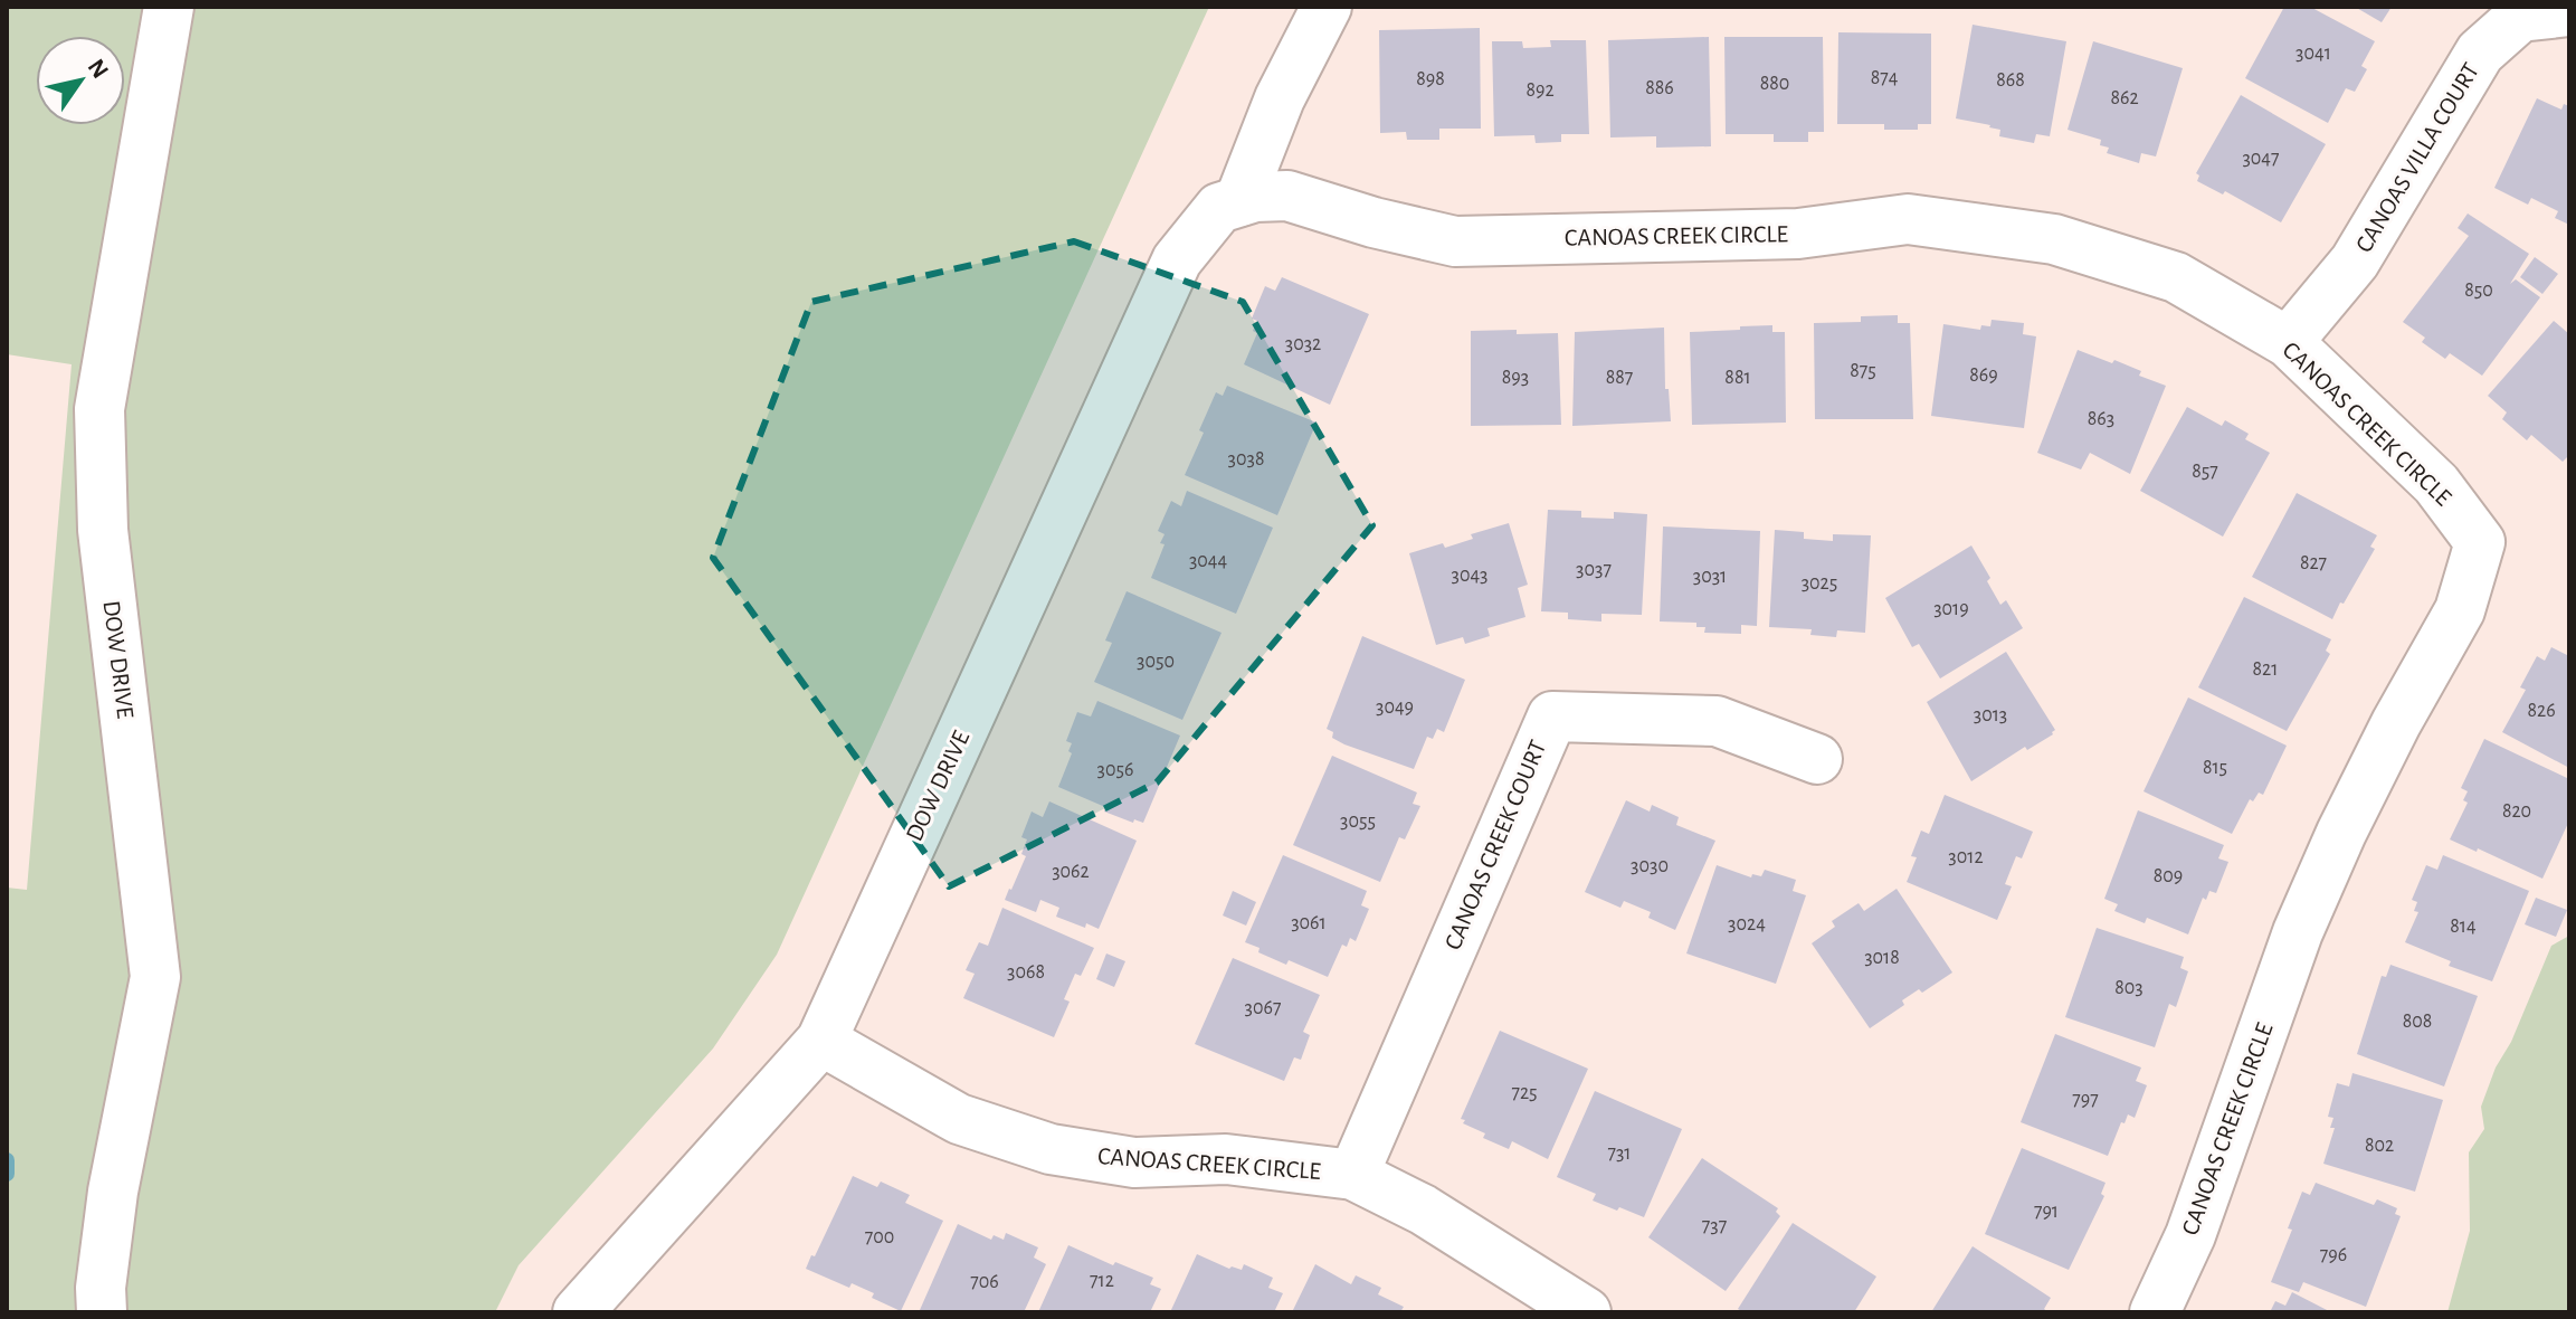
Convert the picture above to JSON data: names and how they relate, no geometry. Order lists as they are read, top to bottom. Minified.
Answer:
{"streets":{"street":["CANOAS VILLA COURT","CANOAS CREEK CIRCLE","DOW DRIVE","CANOAS CREEK COURT"]},"crossings":[["CANOAS VILLA COURT","CANOAS CREEK CIRCLE"],["CANOAS CREEK CIRCLE","DOW DRIVE"],["CANOAS CREEK CIRCLE","CANOAS CREEK COURT"]],"house_numbers":["3041","874","898","868","880","886","892","862","3047","850","3032","875","869","893","887","881","863","3038","857","3044","827","3037","3043","3031","3025","3019","3050","821","3049","826","3013","815","3056","820","3055","3012","3030","3062","809","3061","3024","814","3018","3068","803","3067","808","725","797","802","731","791","737","700","796","712","706"],"north":"top right"}
